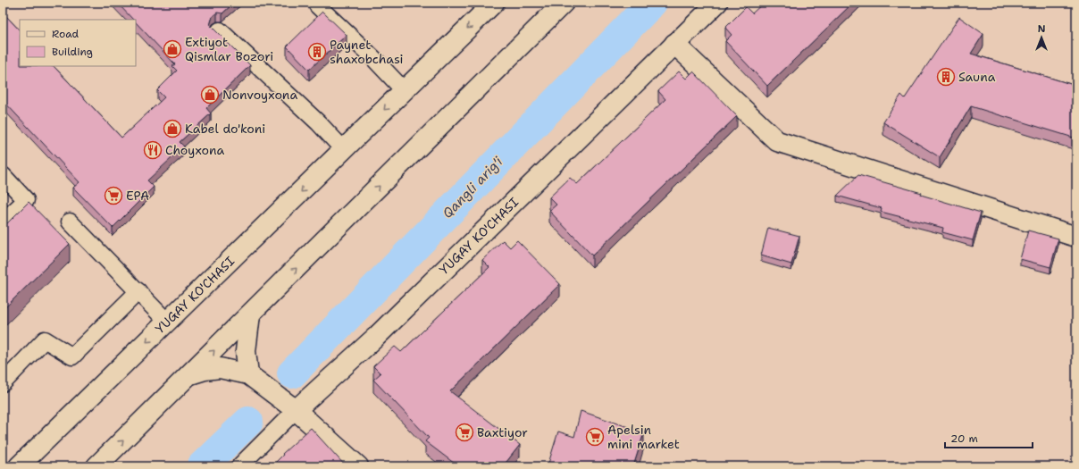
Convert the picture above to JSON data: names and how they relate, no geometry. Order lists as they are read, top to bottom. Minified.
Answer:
{"streets":{"main road":["YUGAY KO'CHASI"]},"water":["Qangli arig'i"],"places":{"shop":["Extiyot Qismlar Bozori","Nonvoyxona","Kabel do'koni"],"building":["Paynet shaxobchasi","Sauna"],"restaurant":["Choyxona"],"supermarket":["EPA","Baxtiyor","Apelsin mini market"]},"legend":["Road","Building"],"scale_bar":"20 m","north":"top"}
